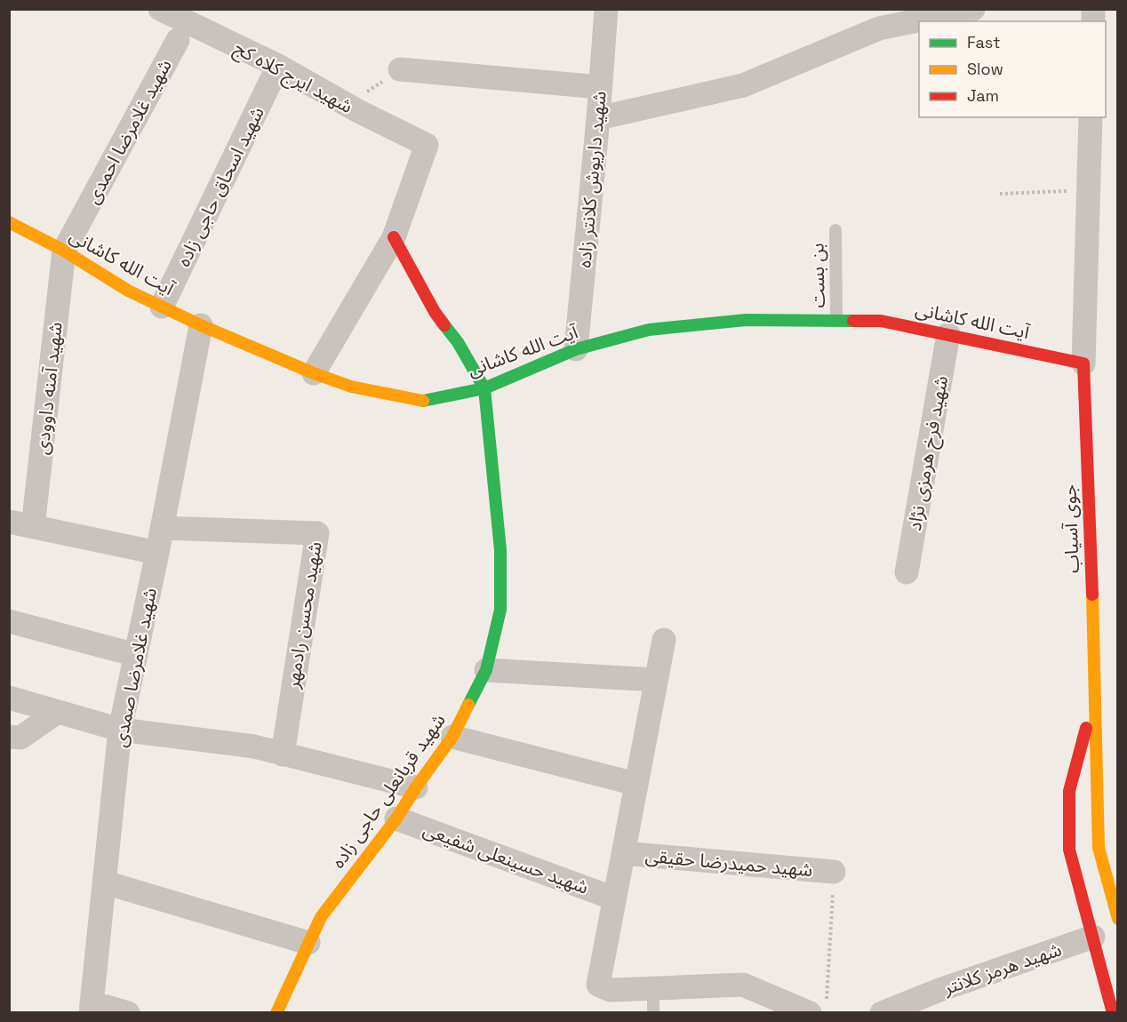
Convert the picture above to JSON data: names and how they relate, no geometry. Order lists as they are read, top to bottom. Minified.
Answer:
{"streets":{"street":["شهید ایرج کلاه کج","شهید غلامرضا احمدی","شهید داریوش کلانتر زاده","شهید اسحاق حاجی زاده","آیت الله کاشانی","شهید آمنه داوودی","شهید فرخ هرمزی نژاد","جوی آسیاب","شهید محسن رادمهر","شهید غلامرضا صمدی","شهید قربانعلی حاجی زاده","شهید حسینعلی شفیعی","شهید حمیدرضا حقیقی","شهید هرمز کلانتر"],"lane":["بن بست"]},"crossings":[["شهید ایرج کلاه کج","شهید اسحاق حاجی زاده"],["شهید غلامرضا احمدی","آیت الله کاشانی"],["شهید غلامرضا احمدی","شهید آمنه داوودی"],["شهید داریوش کلانتر زاده","آیت الله کاشانی"],["شهید اسحاق حاجی زاده","آیت الله کاشانی"],["آیت الله کاشانی","بن بست"],["آیت الله کاشانی","شهید آمنه داوودی"],["آیت الله کاشانی","شهید فرخ هرمزی نژاد"],["آیت الله کاشانی","جوی آسیاب"],["آیت الله کاشانی","شهید غلامرضا صمدی"],["آیت الله کاشانی","شهید قربانعلی حاجی زاده"],["جوی آسیاب","شهید هرمز کلانتر"],["شهید محسن رادمهر","شهید غلامرضا صمدی"],["شهید قربانعلی حاجی زاده","شهید حسینعلی شفیعی"]],"legend":["Fast","Slow","Jam"]}
